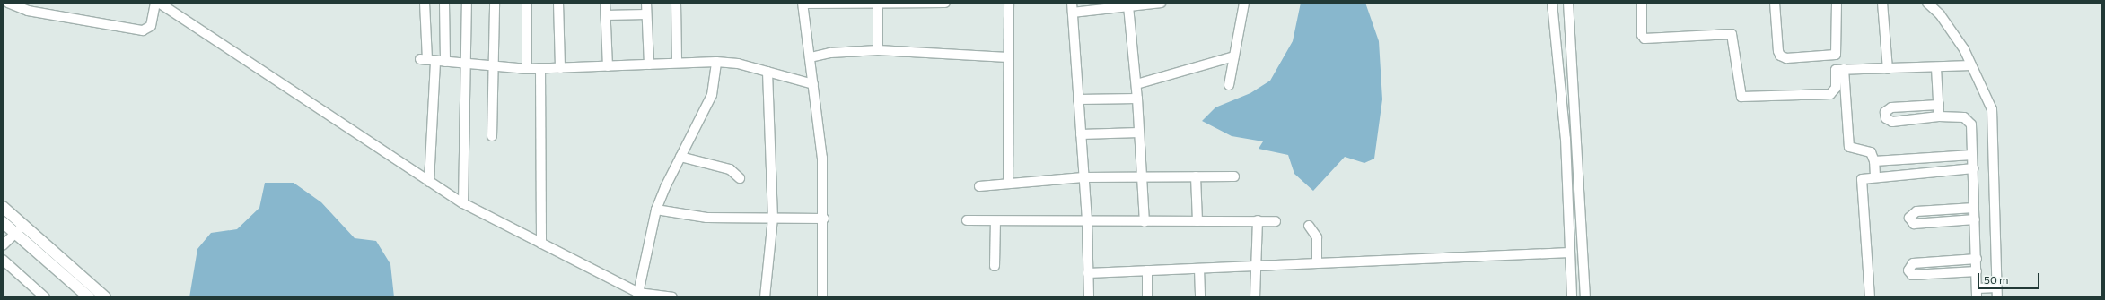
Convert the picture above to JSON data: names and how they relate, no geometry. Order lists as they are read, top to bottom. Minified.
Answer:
{"scale_bar":"50 m"}
